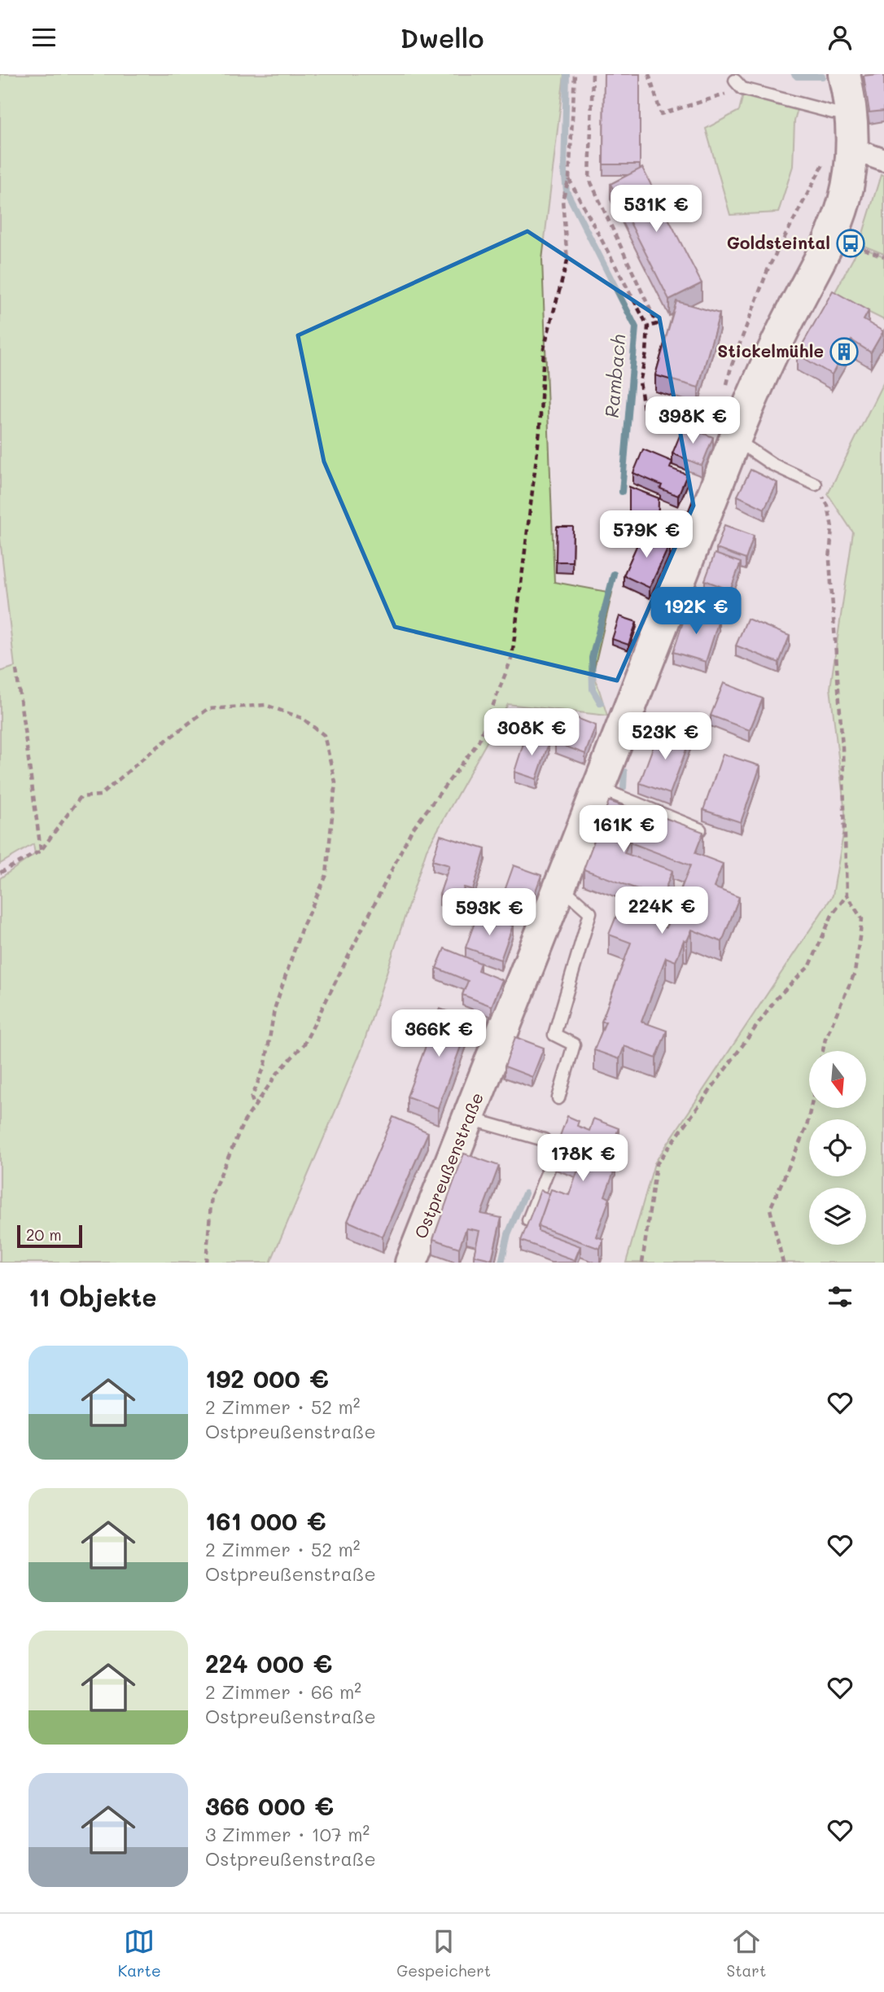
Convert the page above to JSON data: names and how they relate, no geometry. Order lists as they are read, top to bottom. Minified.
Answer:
{"streets":{"main road":["Ostpreußenstraße"]},"water":["Rambach"],"places":{"bus stop":["Goldsteintal"],"building":["Stickelmühle"]},"scale_bar":"20 m","north":"bottom","page":{"header":"Dwello","price":["531K €","398K €","579K €","192K €","308K €","523K €","161K €","224K €","593K €","366K €","178K €"],"scale":"20 m","heading":"11 Objekte","list":[{"name":"192 000 €","note":"2 Zimmer · 52 m² · Ostpreußenstraße"},{"name":"161 000 €","note":"2 Zimmer · 52 m² · Ostpreußenstraße"},{"name":"224 000 €","note":"2 Zimmer · 66 m² · Ostpreußenstraße"},{"name":"366 000 €","note":"3 Zimmer · 107 m² · Ostpreußenstraße"}],"tabs":["Karte","Gespeichert","Start"]}}
